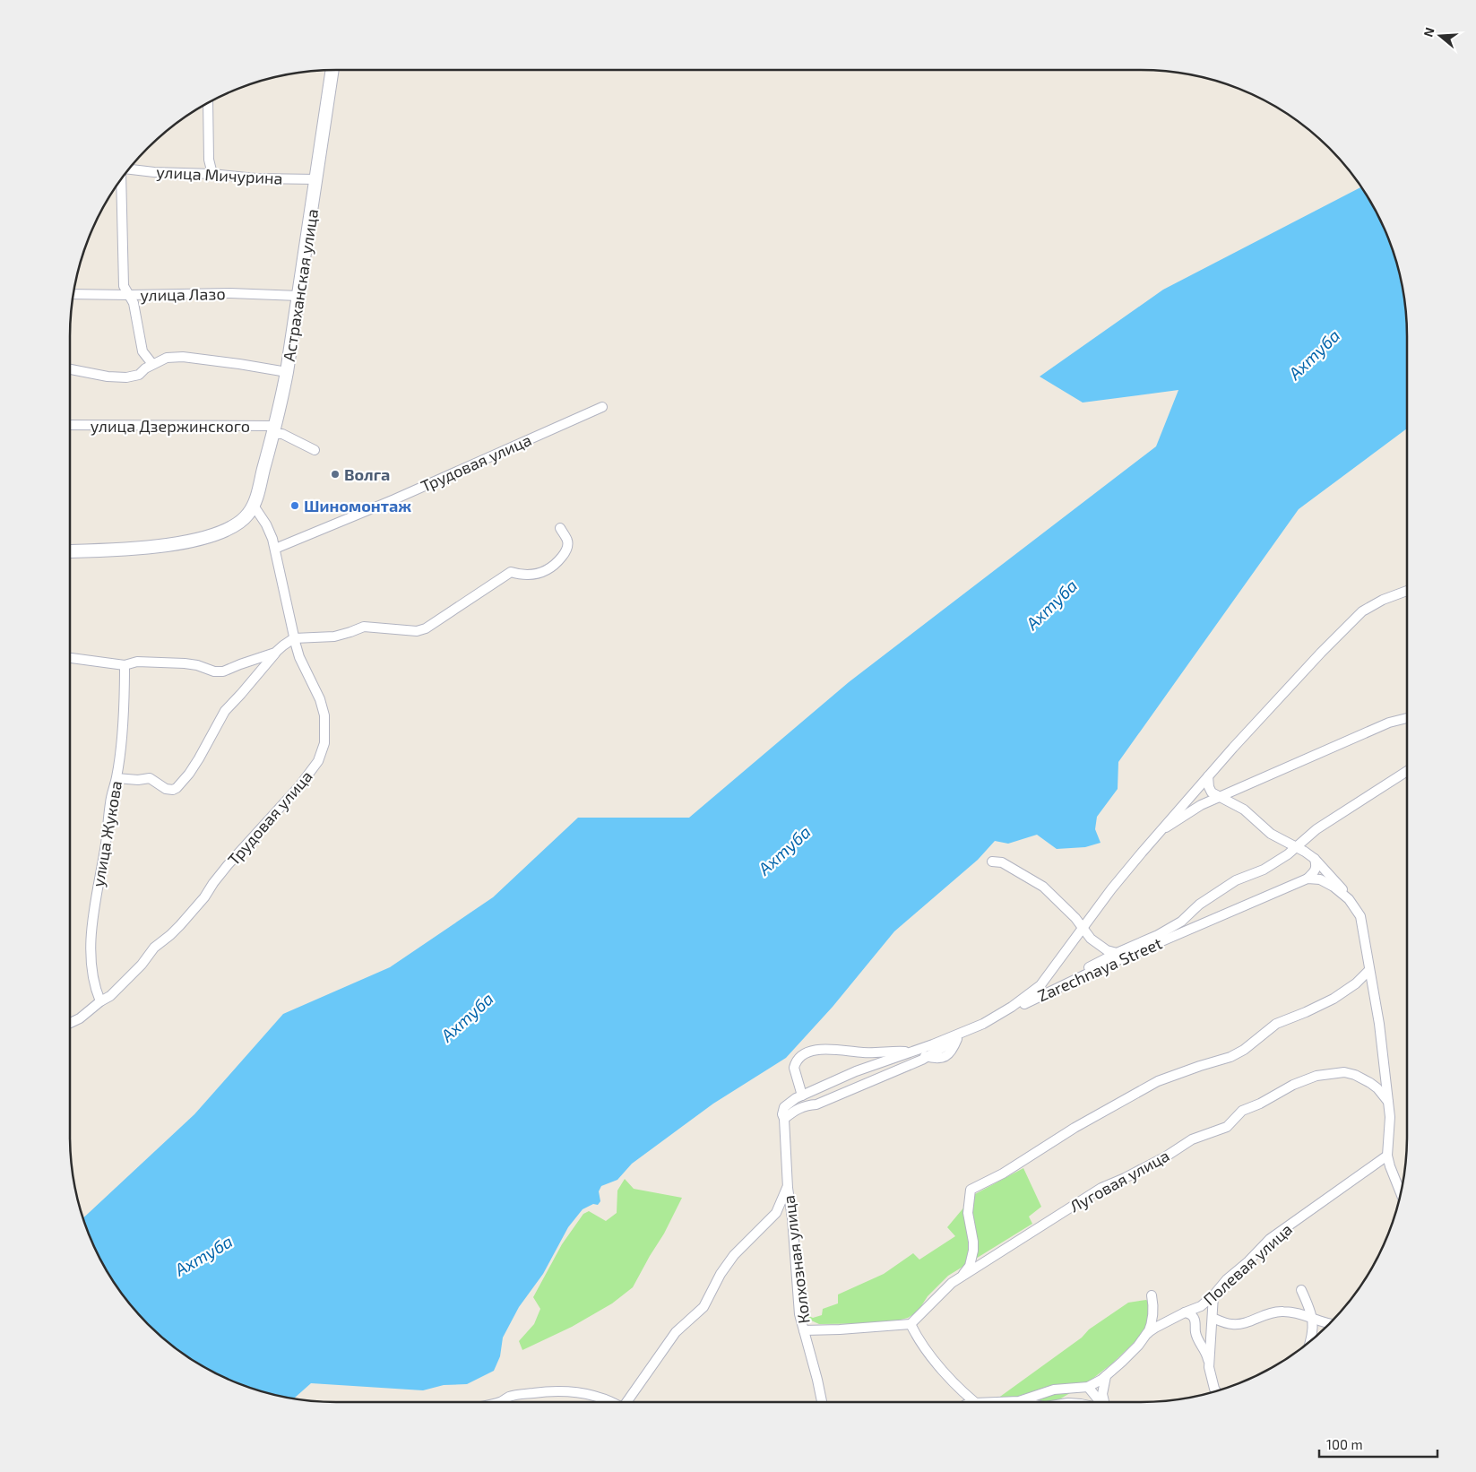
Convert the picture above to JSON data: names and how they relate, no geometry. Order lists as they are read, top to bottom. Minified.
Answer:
{"streets":{"main road":["Астраханская улица"],"street":["улица Мичурина","улица Лазо","улица Дзержинского","Трудовая улица","улица Жукова","Zarechnaya Street","Луговая улица","Колхозная улица","Полевая улица"]},"crossings":[["улица Мичурина","Астраханская улица"],["Астраханская улица","улица Лазо"],["Астраханская улица","улица Дзержинского"],["Астраханская улица","Трудовая улица"],["Трудовая улица","улица Жукова"],["Zarechnaya Street","Колхозная улица"]],"water":["Ахтуба"],"places":["Волга","Шиномонтаж"],"scale_bar":"100 m","north":"left"}
